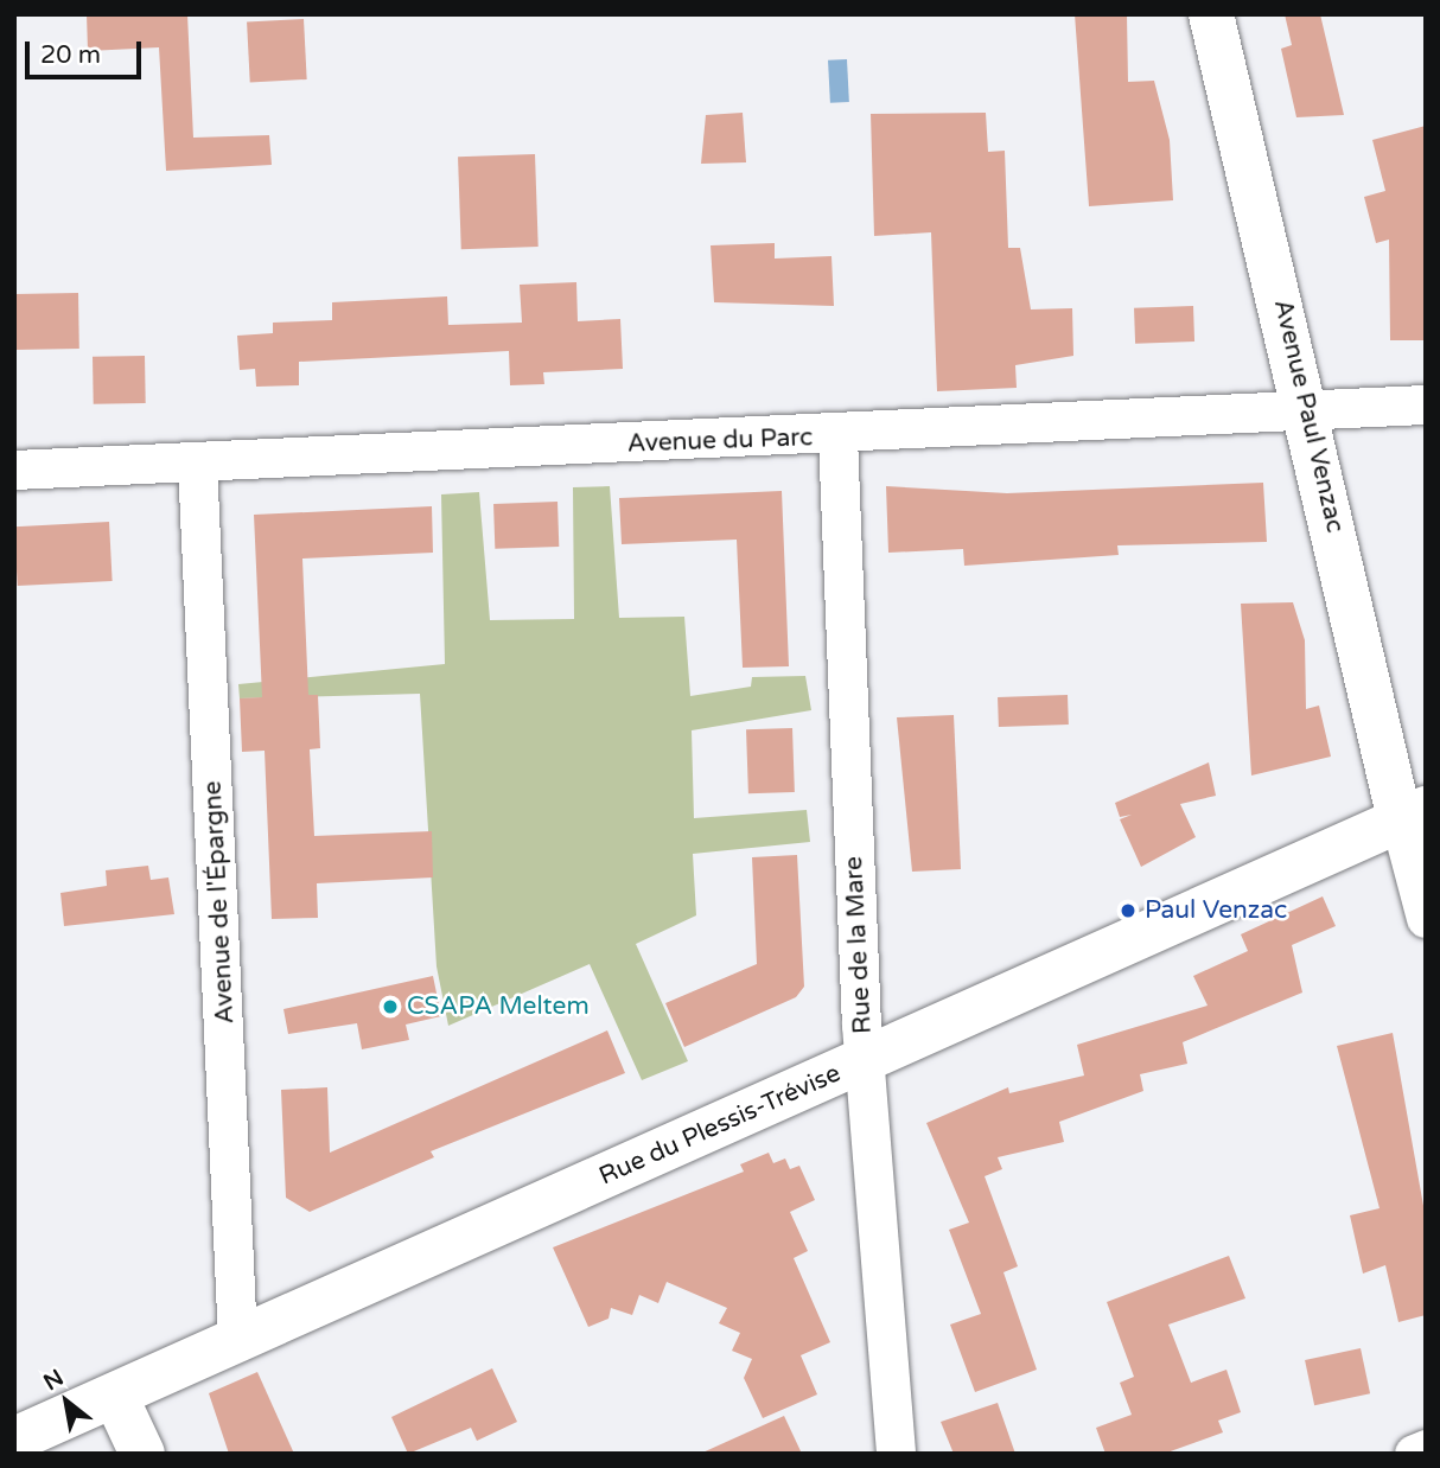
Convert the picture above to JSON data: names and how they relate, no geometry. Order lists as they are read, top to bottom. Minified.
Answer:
{"streets":{"street":["Avenue Paul Venzac","Avenue du Parc","Avenue de l'Épargne","Rue de la Mare","Rue du Plessis-Trévise"]},"crossings":[["Avenue Paul Venzac","Avenue du Parc"],["Avenue Paul Venzac","Rue du Plessis-Trévise"],["Avenue du Parc","Avenue de l'Épargne"],["Avenue du Parc","Rue de la Mare"],["Avenue de l'Épargne","Rue du Plessis-Trévise"],["Rue de la Mare","Rue du Plessis-Trévise"]],"places":["Paul Venzac","CSAPA Meltem"],"scale_bar":"20 m","north":"top left"}
